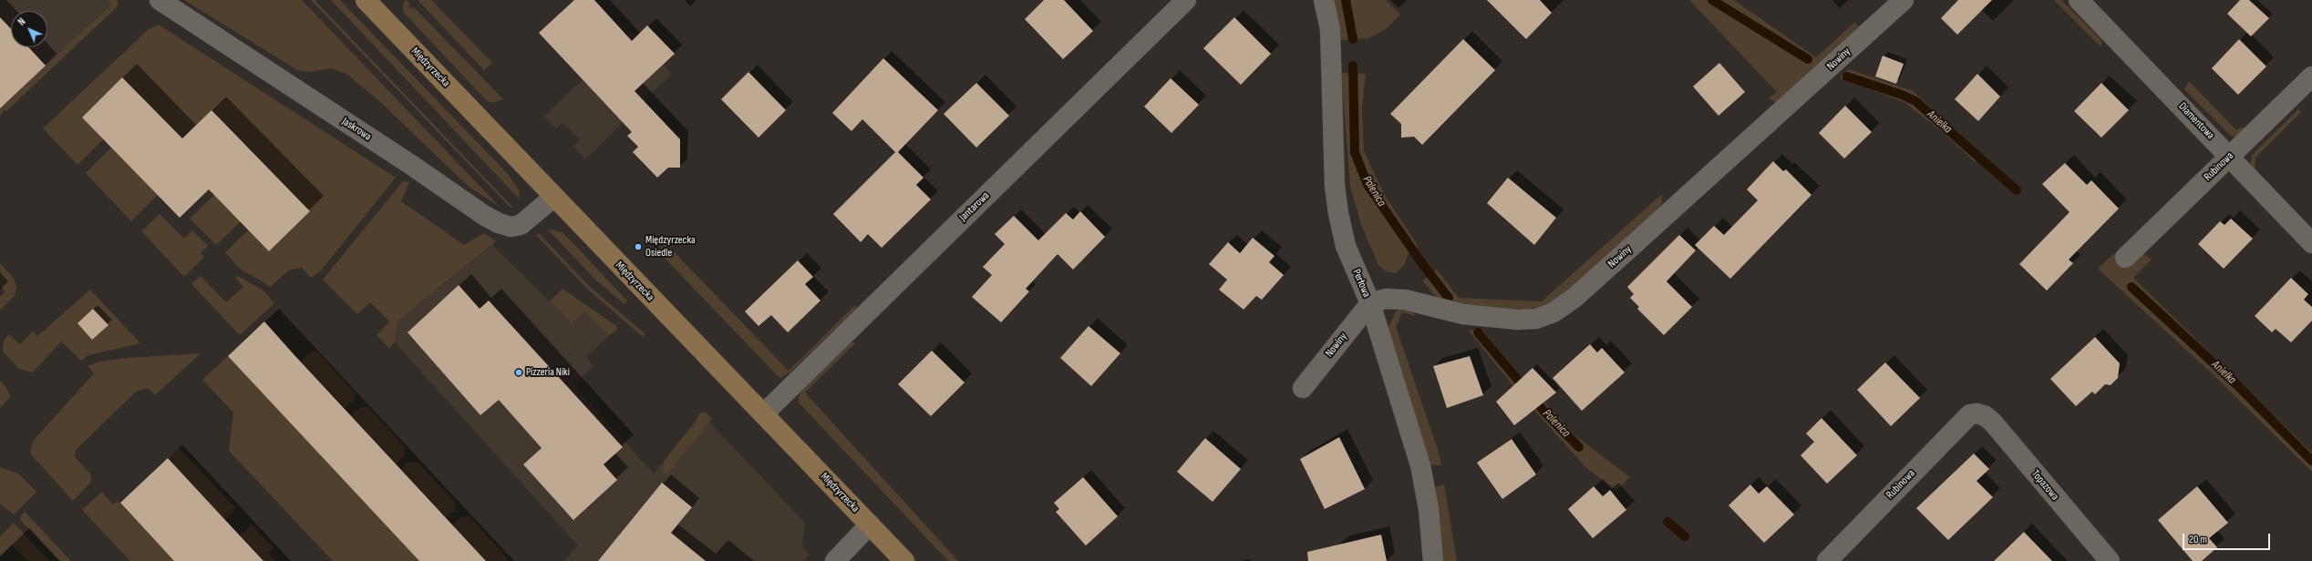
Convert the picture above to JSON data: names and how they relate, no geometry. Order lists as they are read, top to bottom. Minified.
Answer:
{"streets":{"main road":["Międzyrzecka"],"street":["Nowiny","Diamentowa","Jaskrowa","Rubinowa","Jantarowa","Perłowa","Topazowa"]},"crossings":[["Nowiny","Perłowa"],["Międzyrzecka","Jaskrowa"],["Międzyrzecka","Jantarowa"],["Diamentowa","Rubinowa"],["Rubinowa","Topazowa"]],"water":["Anielka","Palenica"],"places":["Międzyrzecka Osiedle","Pizzeria Niki"],"scale_bar":"20 m","north":"top left"}
